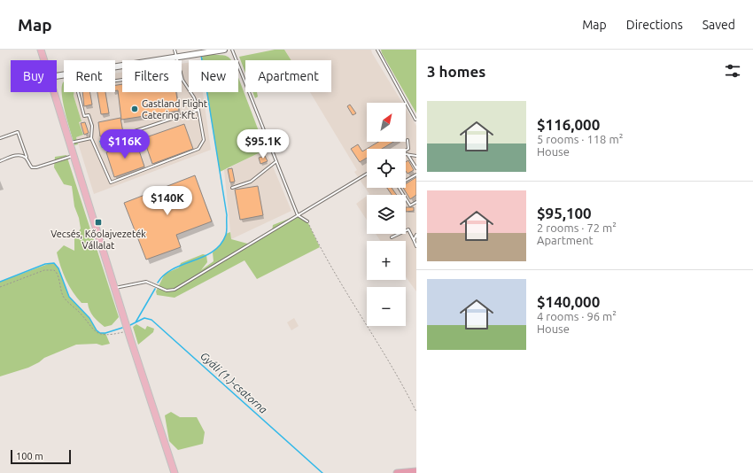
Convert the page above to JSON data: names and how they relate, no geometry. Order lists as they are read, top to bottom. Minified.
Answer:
{"water":["Gyáli (1.)-csatorna"],"places":{"other":["Gastland Flight Catering Kft."],"transit":["Vecsés, Kőolajvezeték Vállalat"]},"scale_bar":"100 m","north":"top right","page":{"header":"Map","nav":["Map","Directions","Saved"],"heading":"3 homes","chip":["Buy","Rent","Filters","New","Apartment"],"list":[{"name":"$116,000","note":"5 rooms · 118 m² · House"},{"name":"$95,100","note":"2 rooms · 72 m² · Apartment"},{"name":"$140,000","note":"4 rooms · 96 m² · House"}],"map_buttons":["+","−"],"price":["$116K","$95.1K","$140K"],"scale":"100 m"}}
